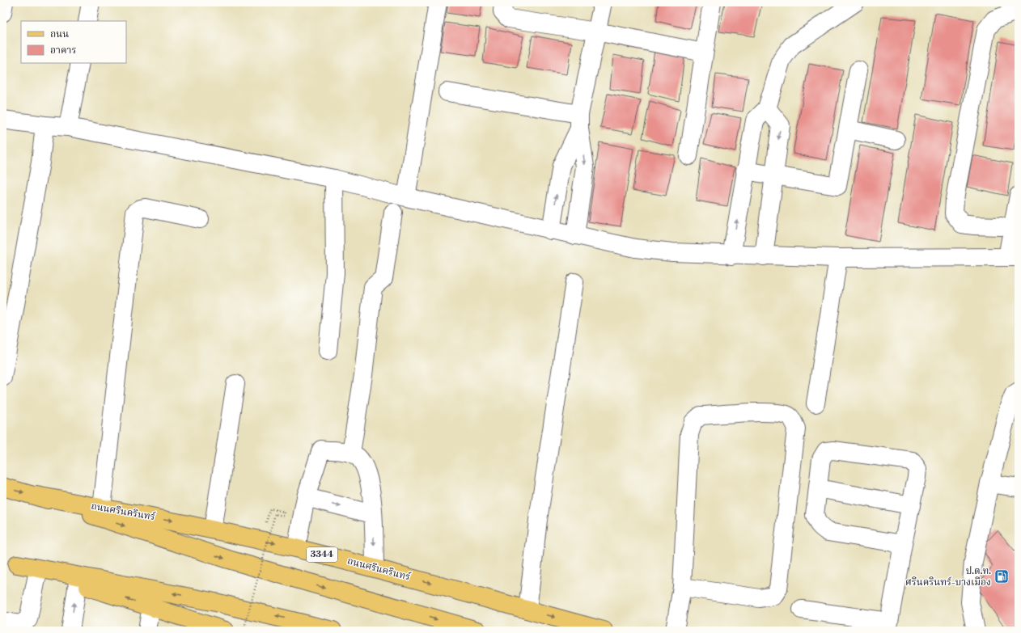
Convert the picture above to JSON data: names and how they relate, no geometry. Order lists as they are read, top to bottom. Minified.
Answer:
{"streets":{"main road":["ถนนศรีนครินทร์","3344"]},"places":{"fuel station":["ป.ต.ท. ศรีนครินทร์-บางเมือง"]},"legend":["ถนน","อาคาร"]}
